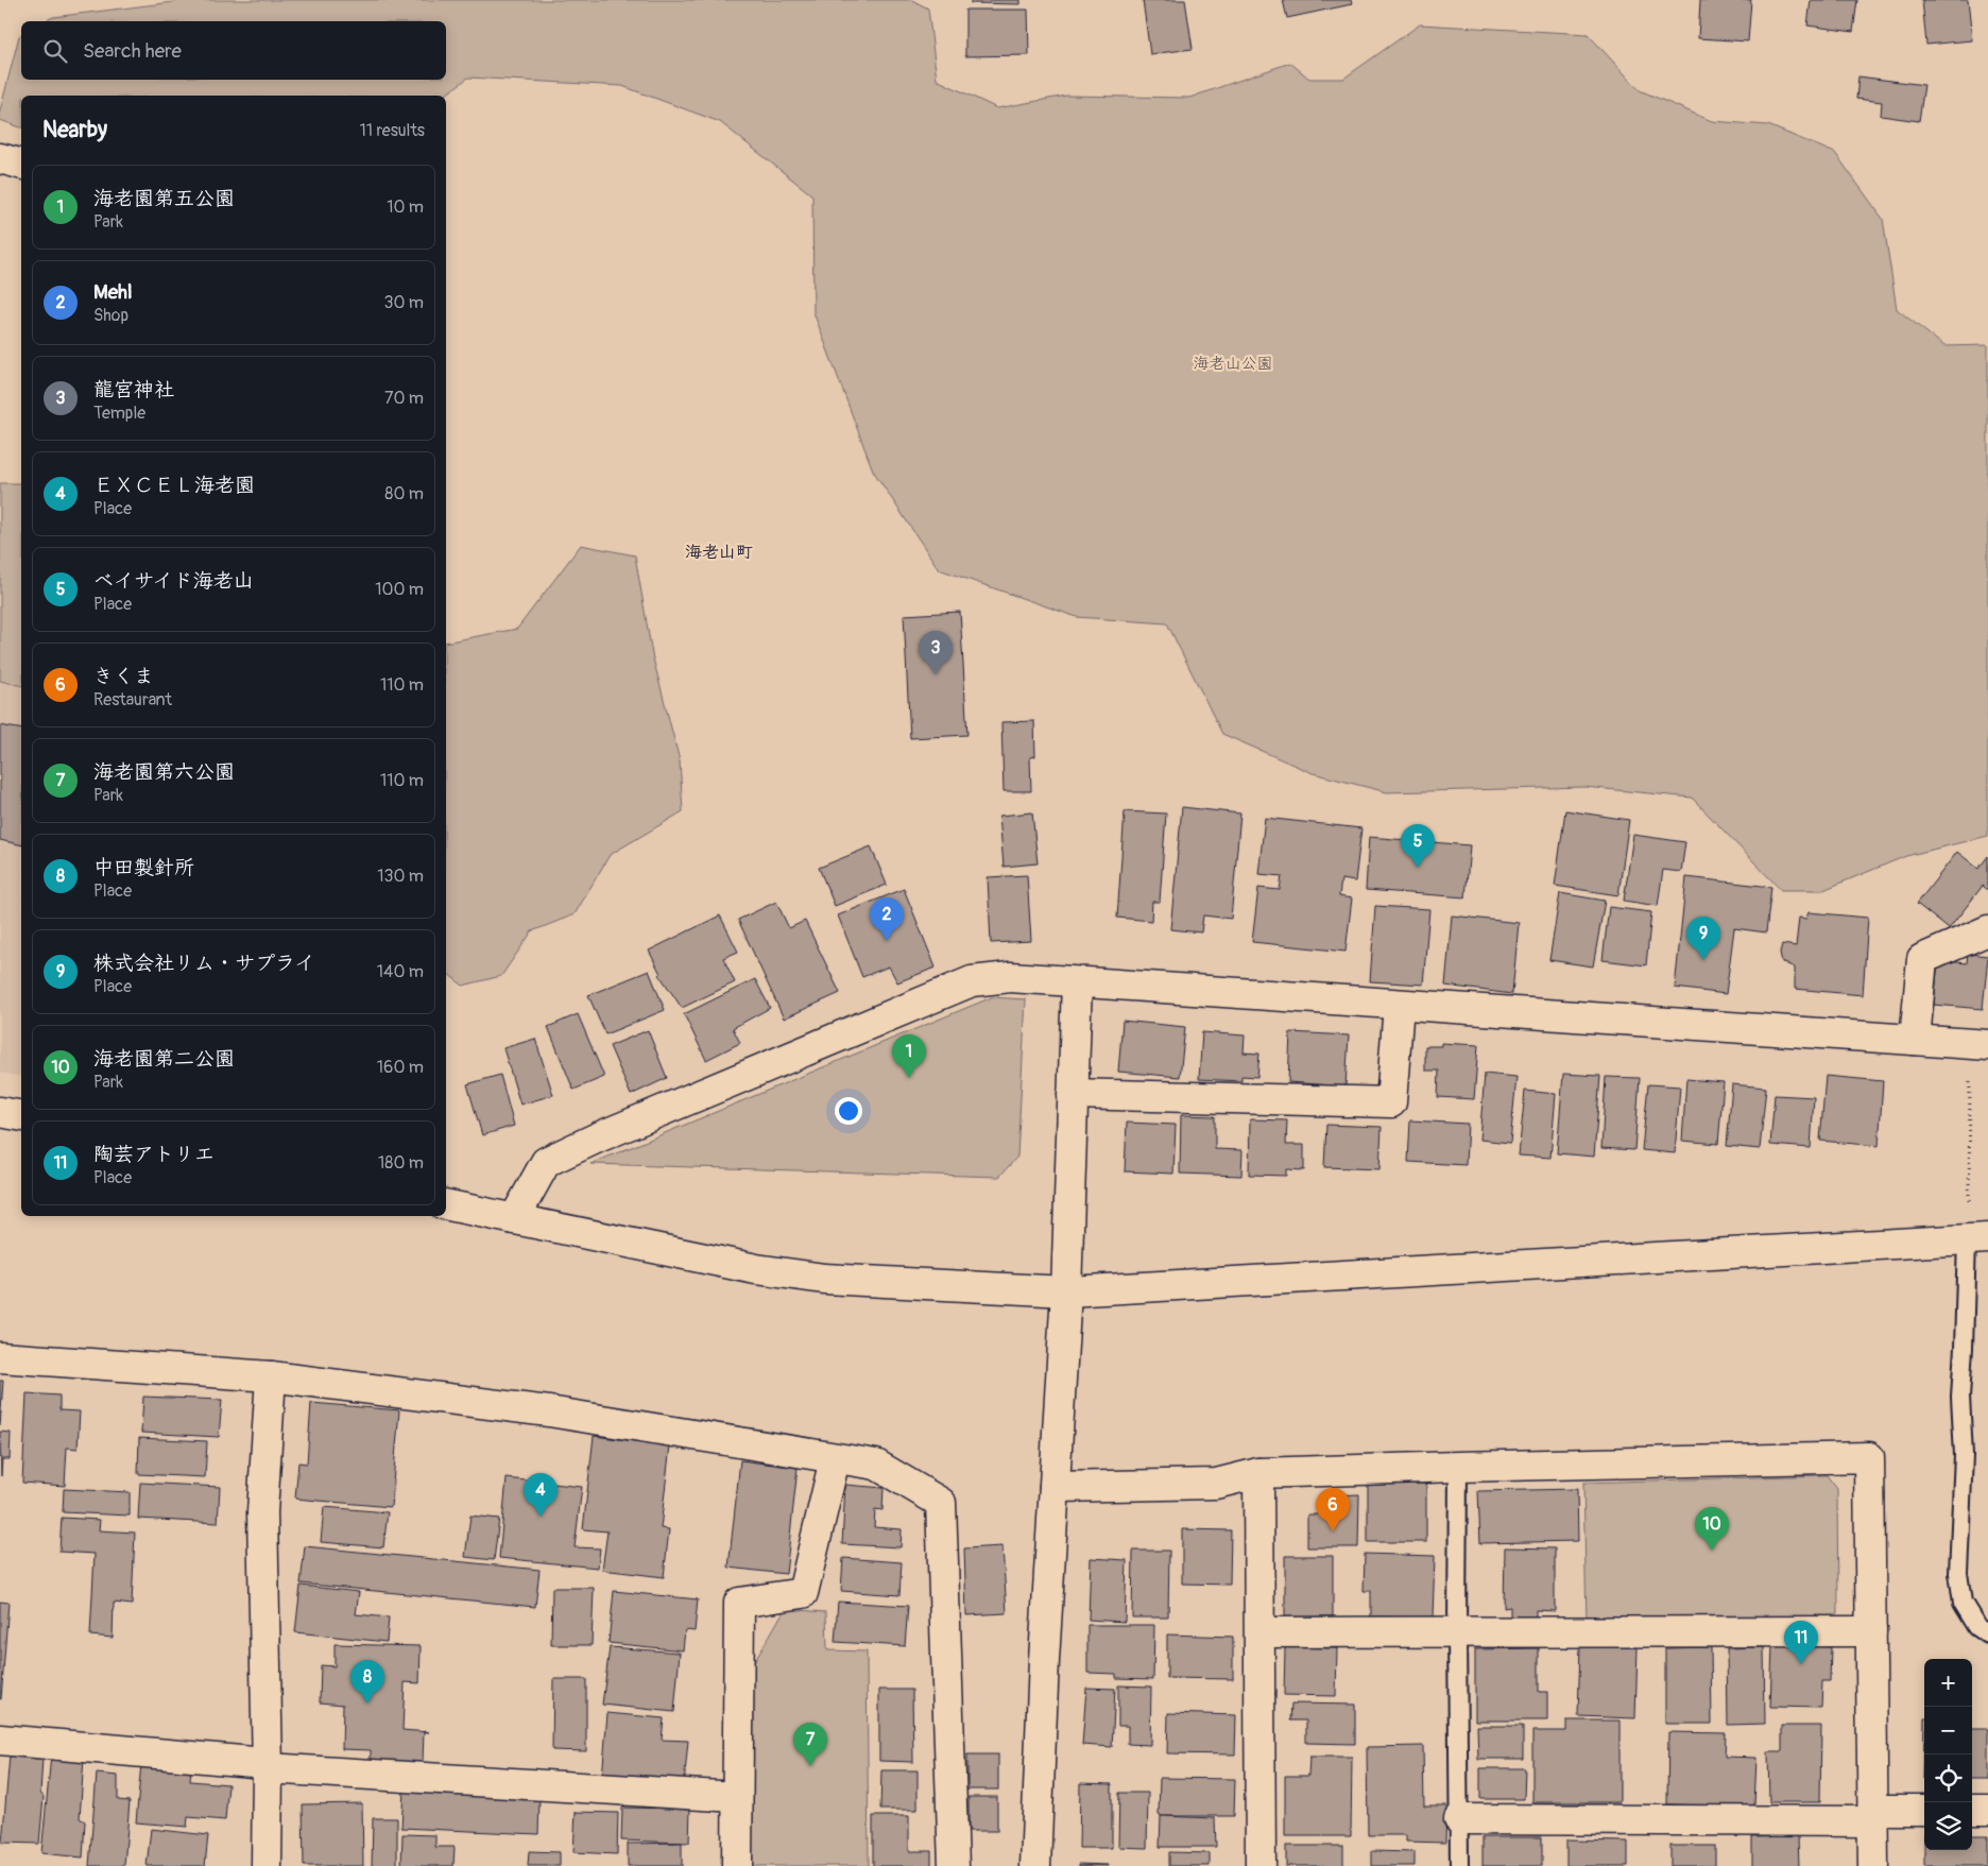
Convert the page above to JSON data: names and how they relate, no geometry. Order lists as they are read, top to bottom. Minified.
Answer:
{"districts":["海老山町"],"parks":["海老山公園"],"page":{"search":"Search here","heading":["Nearby","11 results"],"list":[{"mark":"1","name":"海老園第五公園","note":"Park","value":"10 m"},{"mark":"2","name":"Mehl","note":"Shop","value":"30 m"},{"mark":"3","name":"龍宮神社","note":"Temple","value":"70 m"},{"mark":"4","name":"ＥＸＣＥＬ海老園","note":"Place","value":"80 m"},{"mark":"5","name":"ベイサイド海老山","note":"Place","value":"100 m"},{"mark":"6","name":"きくま","note":"Restaurant","value":"110 m"},{"mark":"7","name":"海老園第六公園","note":"Park","value":"110 m"},{"mark":"8","name":"中田製針所","note":"Place","value":"130 m"},{"mark":"9","name":"株式会社リム・サプライ","note":"Place","value":"140 m"},{"mark":"10","name":"海老園第二公園","note":"Park","value":"160 m"},{"mark":"11","name":"陶芸アトリエ","note":"Place","value":"180 m"}],"pins":["3","5","2","9","1","4","6","10","11","8","7"],"map_buttons":["+","−"]}}
